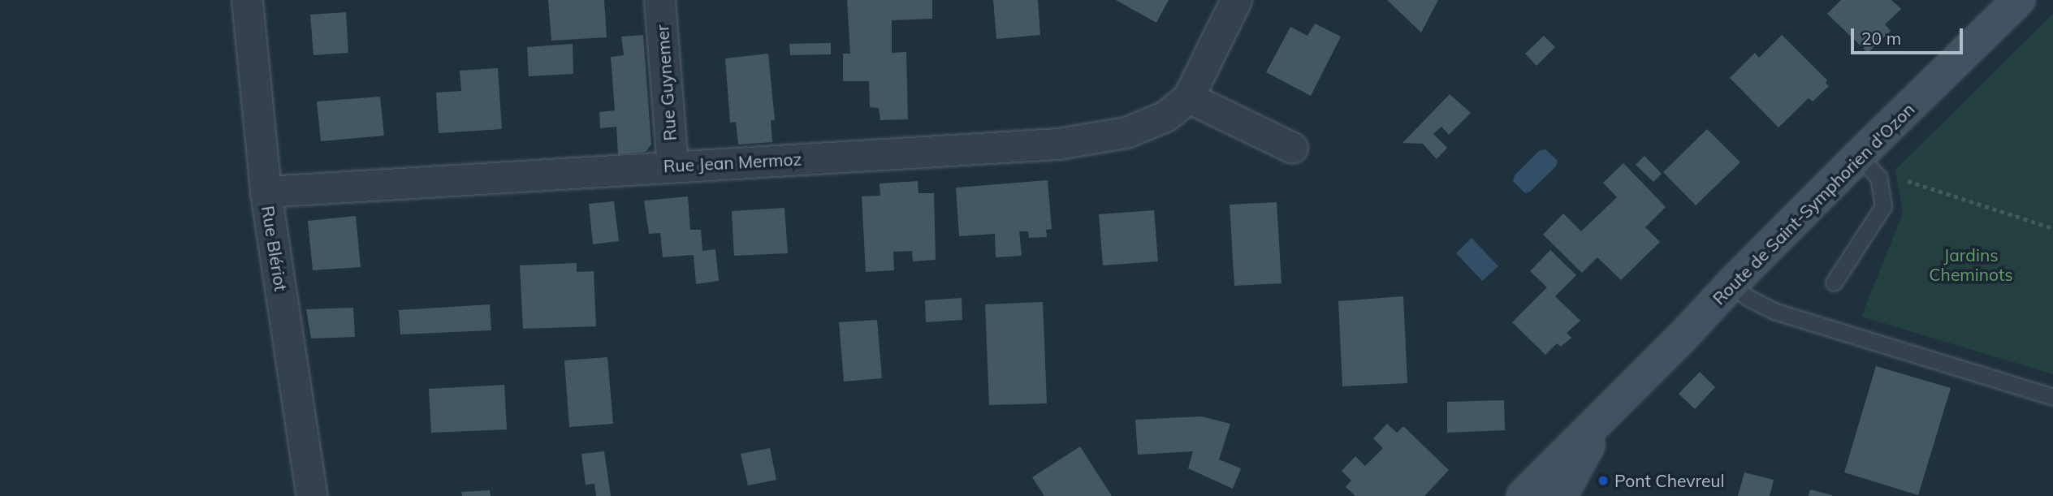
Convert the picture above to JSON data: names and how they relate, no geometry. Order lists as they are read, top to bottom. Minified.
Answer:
{"streets":{"street":["Rue Guynemer","Rue Jean Mermoz","Route de Saint-Symphorien d'Ozon","Rue Blériot"]},"crossings":[["Rue Guynemer","Rue Jean Mermoz"],["Rue Jean Mermoz","Rue Blériot"]],"parks":["Jardins Cheminots"],"places":["Pont Chevreul"],"scale_bar":"20 m"}
